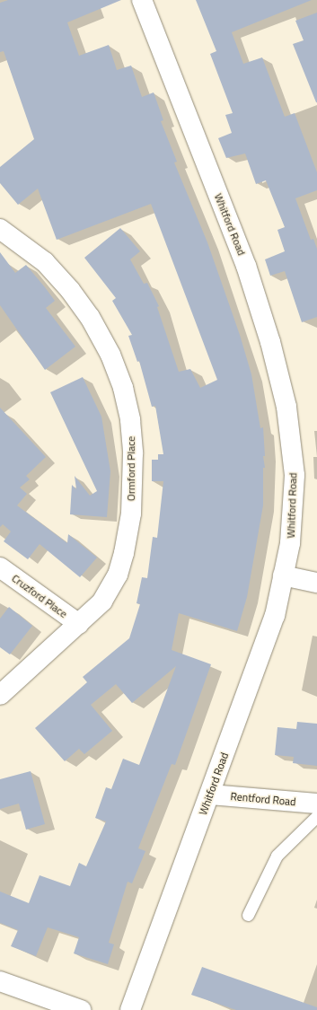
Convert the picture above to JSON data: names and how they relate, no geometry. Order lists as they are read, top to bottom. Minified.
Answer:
{"streets":{"street":["Whitford Road","Ormford Place","Cruzford Place","Rentford Road"]},"crossings":[["Whitford Road","Rentford Road"],["Ormford Place","Cruzford Place"]]}
